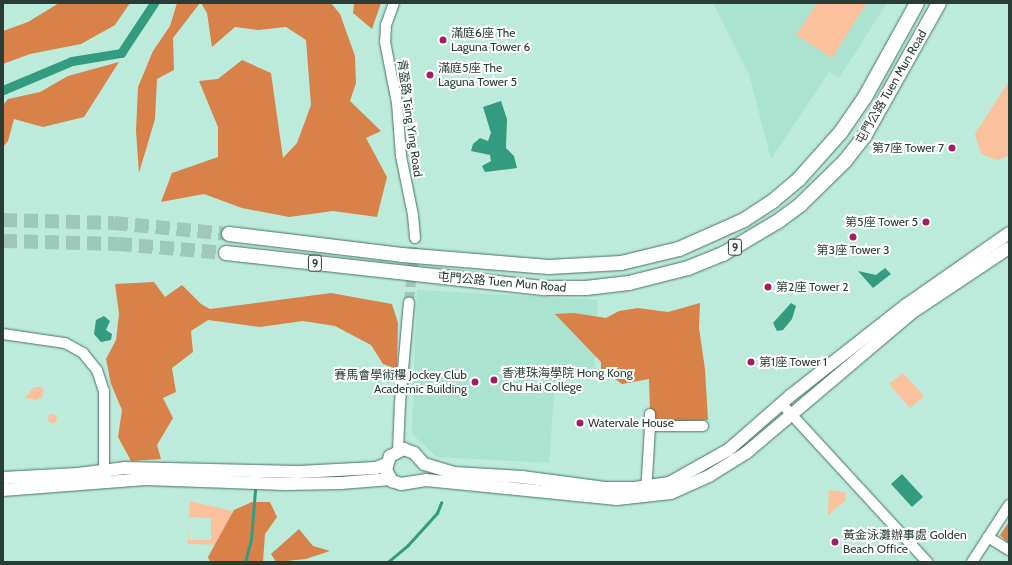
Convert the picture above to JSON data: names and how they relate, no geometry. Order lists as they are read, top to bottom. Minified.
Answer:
{"streets":{"highway":["屯門公路 Tuen Mun Road","9"],"street":["青盈路 Tsing Ying Road"]},"places":["滿庭6座 The Laguna Tower 6","滿庭5座 The Laguna Tower 5","第7座 Tower 7","第5座 Tower 5","第3座 Tower 3","第2座 Tower 2","第1座 Tower 1","香港珠海學院 Hong Kong Chu Hai College","賽馬會學術樓 Jockey Club Academic Building","Watervale House","黃金泳灘辦事處 Golden Beach Office"]}
